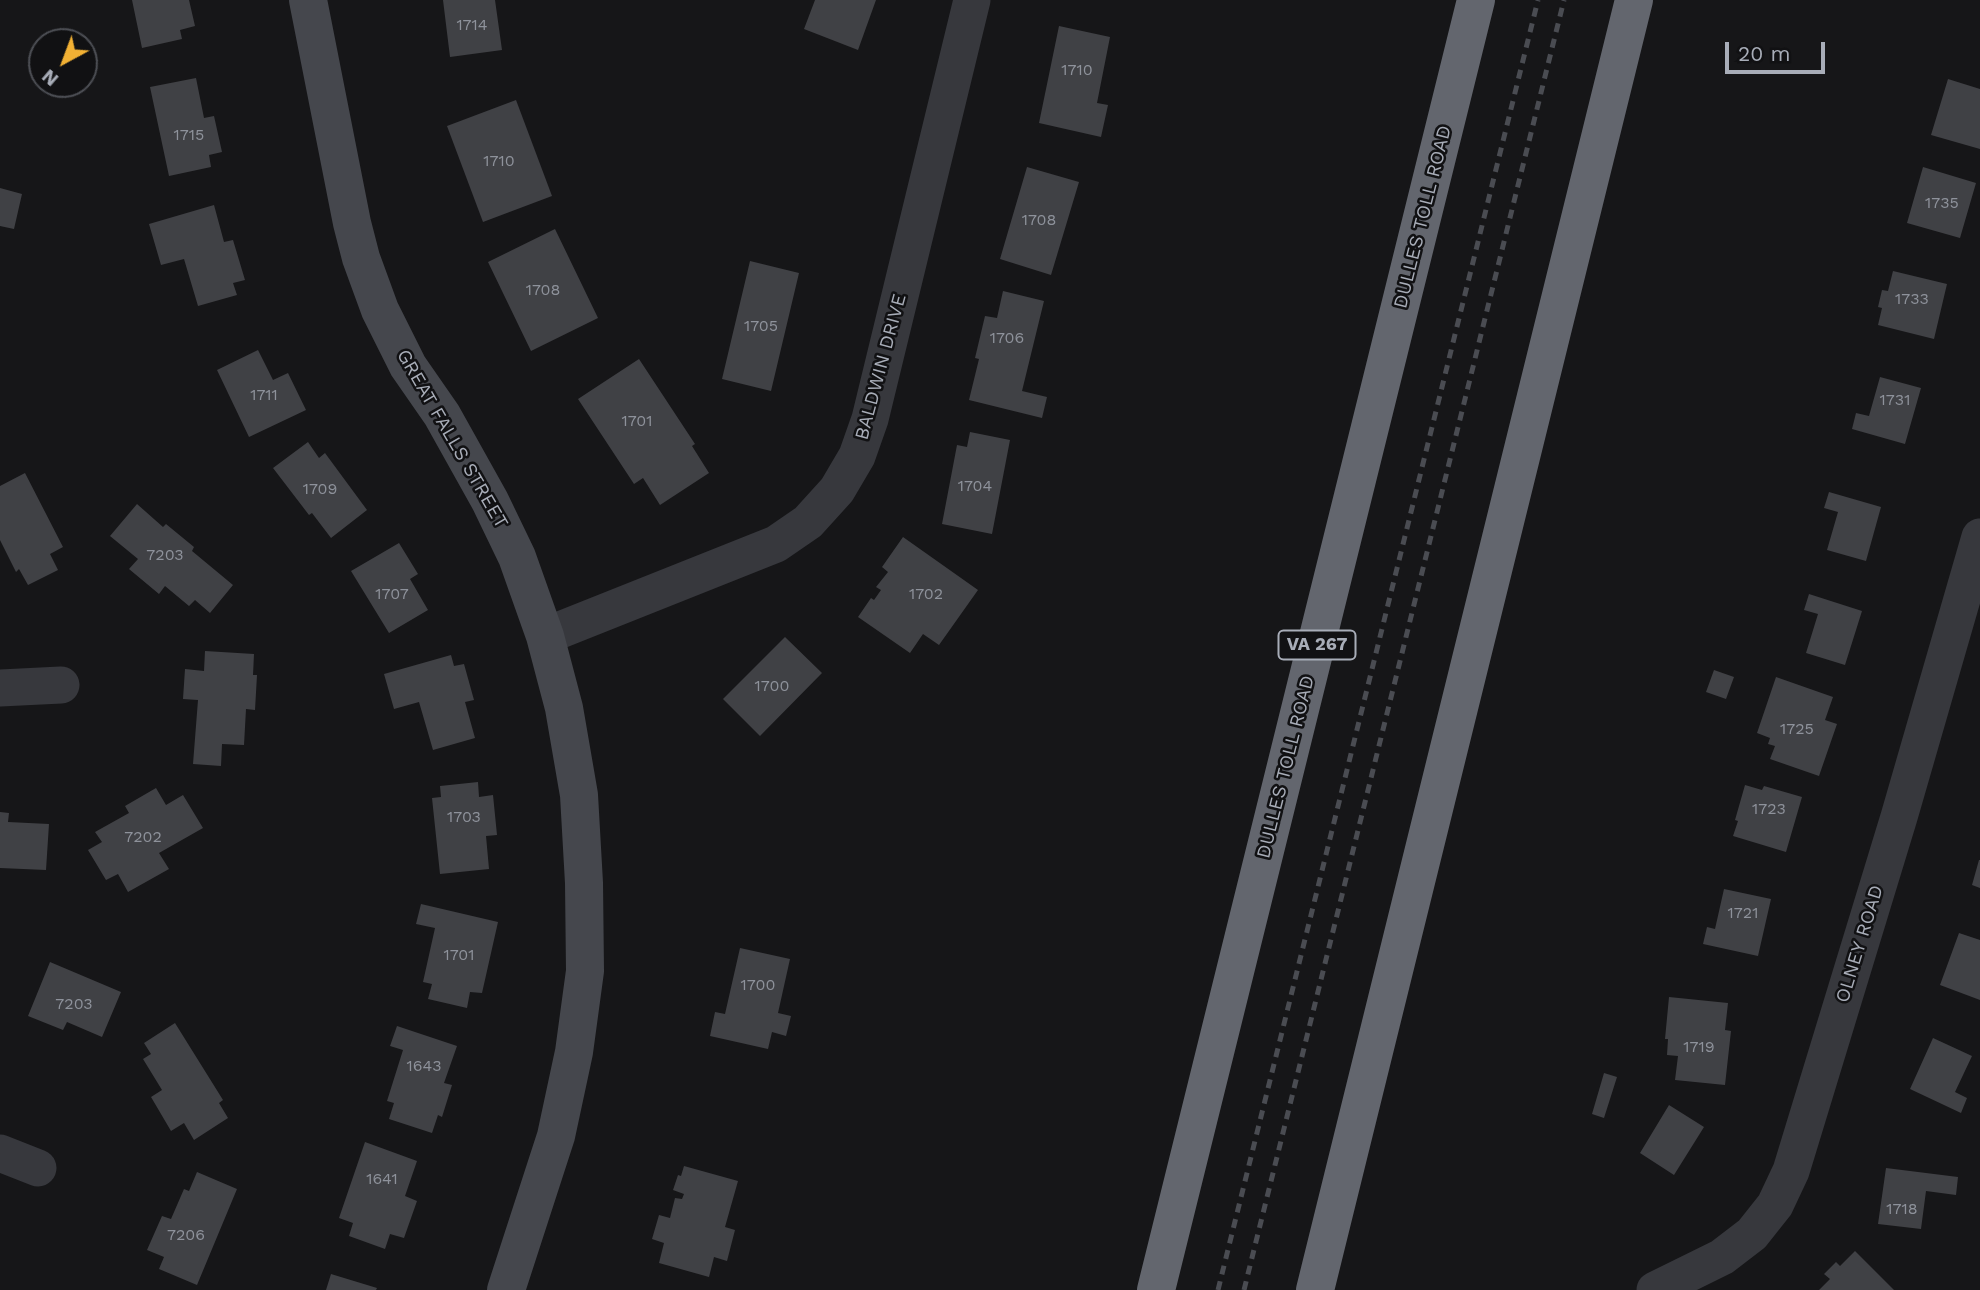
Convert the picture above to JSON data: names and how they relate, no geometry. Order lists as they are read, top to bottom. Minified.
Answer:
{"streets":{"highway":["DULLES TOLL ROAD","VA 267"],"main road":["GREAT FALLS STREET"],"street":["BALDWIN DRIVE","OLNEY ROAD"]},"crossings":[["BALDWIN DRIVE","GREAT FALLS STREET"]],"house_numbers":["1714","1710","1715","1710","1735","1708","1708","1733","1705","1706","1711","1731","1701","1704","1709","7203","1707","1702","1700","1725","1723","1703","7202","1721","1701","1700","7203","1719","1643","1641","1718","7206"],"scale_bar":"20 m","north":"bottom left"}
